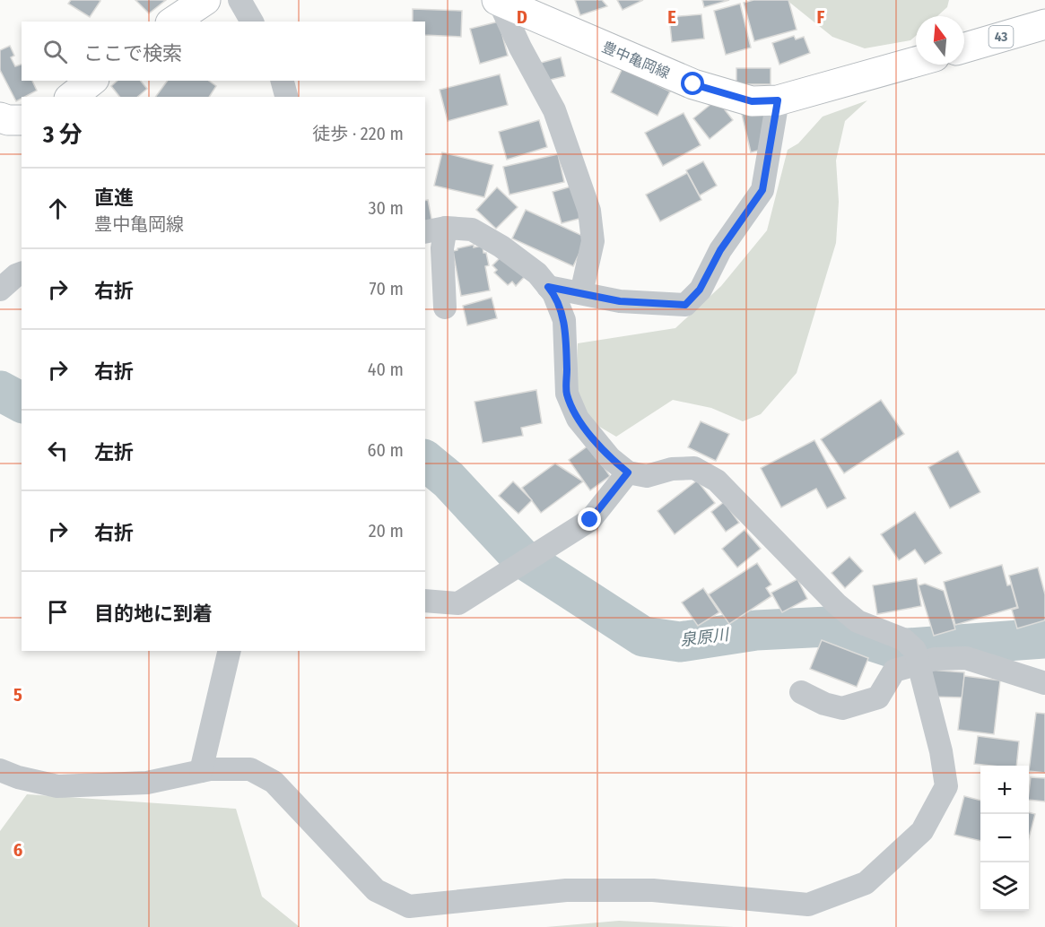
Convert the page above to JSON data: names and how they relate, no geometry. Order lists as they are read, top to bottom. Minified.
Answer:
{"streets":{"main road":["43","豊中亀岡線"]},"water":["泉原川"],"north":"top","page":{"search":"ここで検索","heading":["3 分","徒歩 · 220 m"],"list":[["直進","豊中亀岡線","30 m"],["右折","70 m"],["右折","40 m"],["左折","60 m"],["右折","20 m"],"目的地に到着"],"map_buttons":["+","−"]},"grid":{"columns":["D","E","F"],"rows":["5","6"]}}
